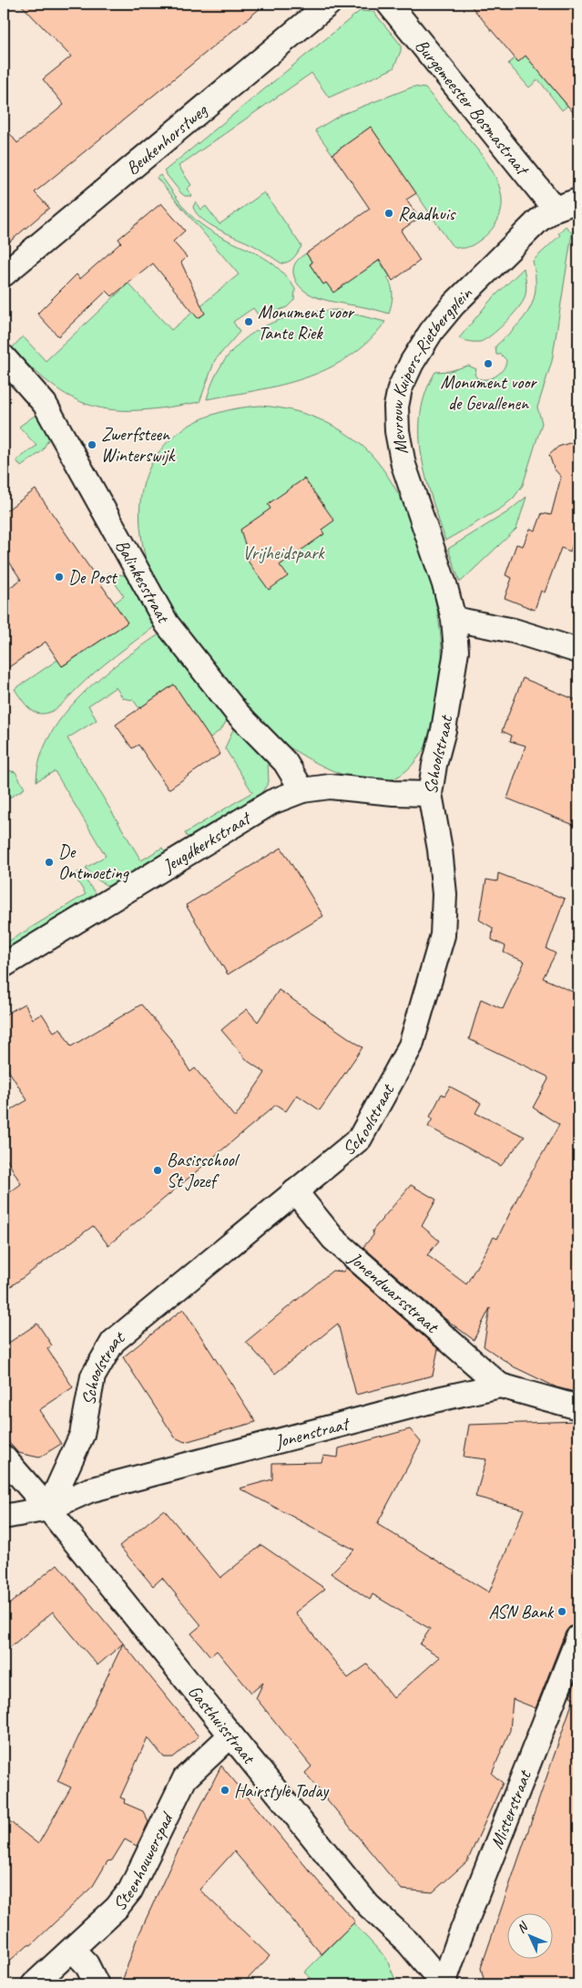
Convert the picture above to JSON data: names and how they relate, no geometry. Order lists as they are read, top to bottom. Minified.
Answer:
{"streets":{"street":["Burgemeester Bosmastraat","Beukenhorstweg","Mevrouw Kuipers-Rietbergplein","Balinkesstraat","Schoolstraat","Jeugdkerkstraat","Jonendwarsstraat","Jonenstraat","Gasthuisstraat","Misterstraat","Steenhouwerspad"]},"crossings":[["Burgemeester Bosmastraat","Mevrouw Kuipers-Rietbergplein"],["Mevrouw Kuipers-Rietbergplein","Schoolstraat"],["Balinkesstraat","Jeugdkerkstraat"],["Schoolstraat","Jeugdkerkstraat"],["Schoolstraat","Jonendwarsstraat"],["Schoolstraat","Jonenstraat"],["Schoolstraat","Gasthuisstraat"],["Jonendwarsstraat","Jonenstraat"],["Jonenstraat","Gasthuisstraat"],["Gasthuisstraat","Misterstraat"],["Gasthuisstraat","Steenhouwerspad"]],"parks":["Vrijheidspark"],"places":["Raadhuis","Monument voor Tante Riek","Monument voor de Gevallenen","Zwerfsteen Winterswijk","De Post","De Ontmoeting","Basisschool St Jozef","ASN Bank","Hairstyle Today"],"north":"top left"}
